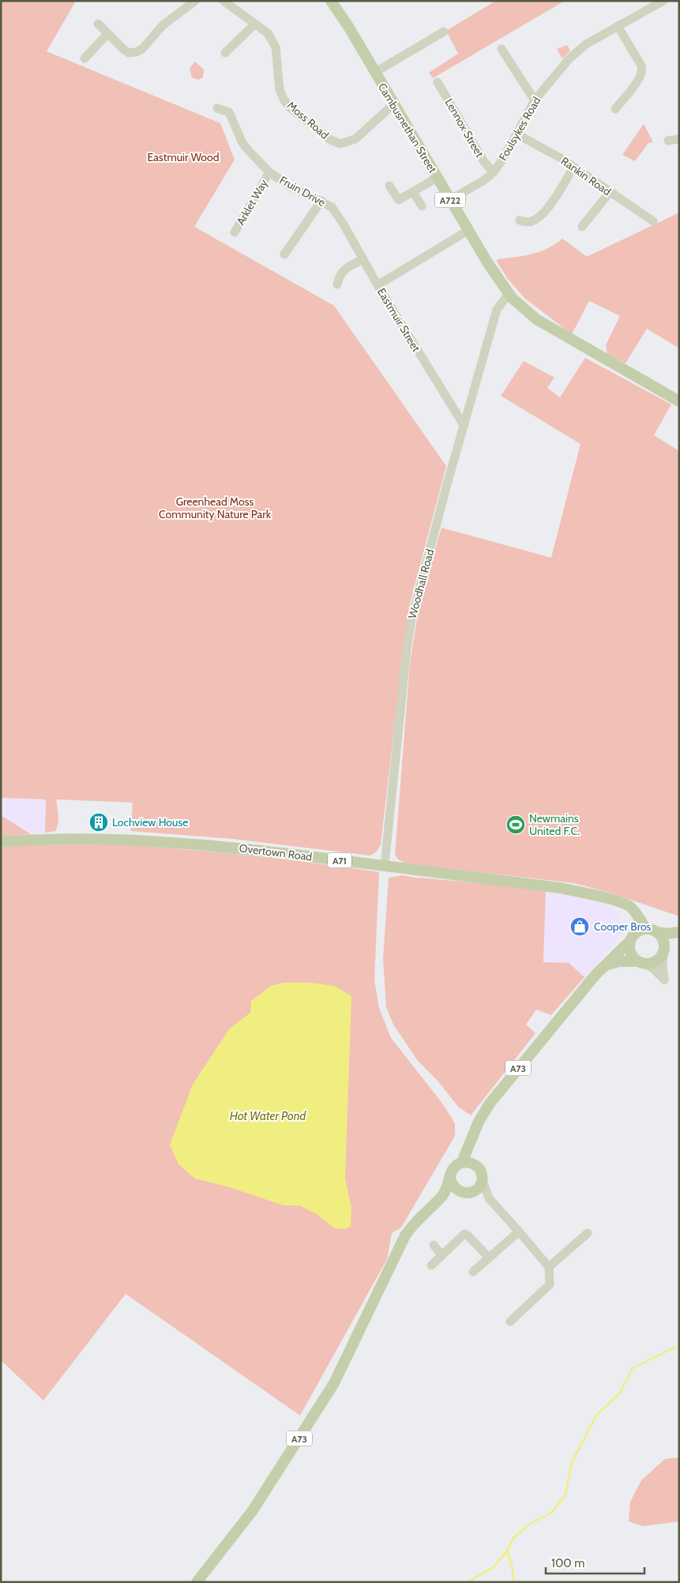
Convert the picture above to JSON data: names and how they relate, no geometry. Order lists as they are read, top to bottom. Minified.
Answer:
{"streets":{"main road":["Cambusnethan Street","A722","Overtown Road","A71","A73"],"street":["Moss Road","Lennox Street","Foulsykes Road","Rankin Road","Fruin Drive","Arklet Way","Eastmuir Street","Woodhall Road"]},"crossings":[["Moss Road","Cambusnethan Street"],["Cambusnethan Street","Foulsykes Road"],["Cambusnethan Street","Eastmuir Street"],["Cambusnethan Street","Woodhall Road"],["Lennox Street","Foulsykes Road"],["Foulsykes Road","Rankin Road"],["Fruin Drive","Arklet Way"],["Fruin Drive","Eastmuir Street"],["Eastmuir Street","Woodhall Road"],["Woodhall Road","Overtown Road"],["Overtown Road","A73"]],"water":["Hot Water Pond"],"parks":["Eastmuir Wood","Greenhead Moss Community Nature Park"],"places":{"building":["Lochview House"],"sports":["Newmains United F.C."],"shop":["Cooper Bros"]},"scale_bar":"100 m"}
